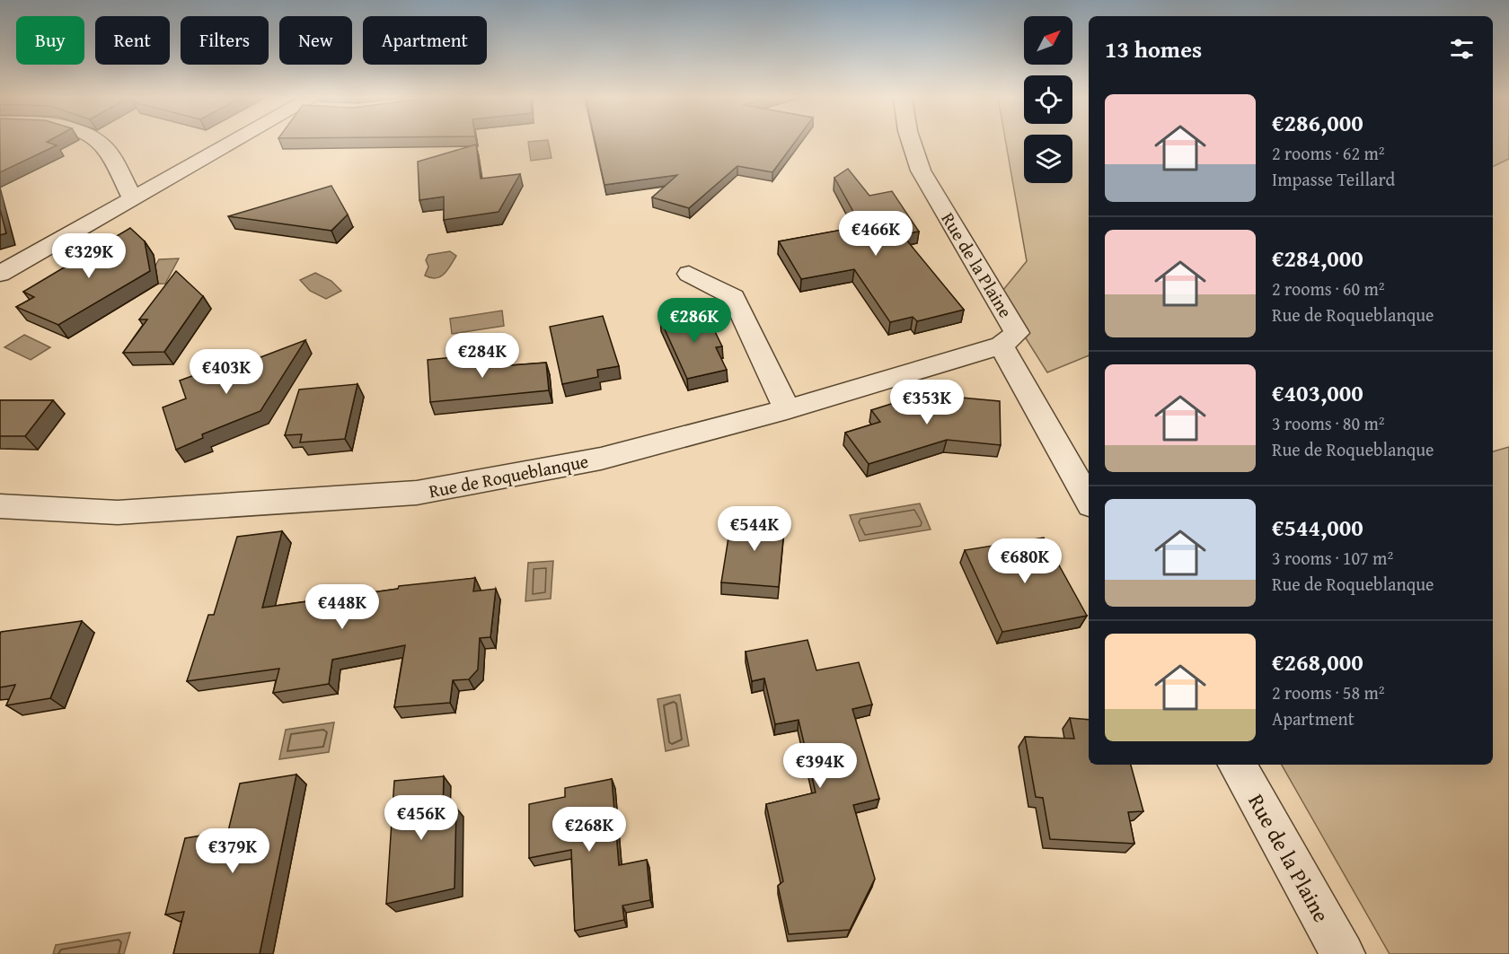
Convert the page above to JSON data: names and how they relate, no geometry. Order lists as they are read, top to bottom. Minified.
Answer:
{"streets":{"street":["Rue de la Plaine","Rue de Roqueblanque"]},"crossings":[["Rue de la Plaine","Rue de Roqueblanque"]],"north":"top right","page":{"chip":["Buy","Rent","Filters","New","Apartment"],"heading":"13 homes","list":[{"name":"€286,000","note":"2 rooms · 62 m² · Impasse Teillard"},{"name":"€284,000","note":"2 rooms · 60 m² · Rue de Roqueblanque"},{"name":"€403,000","note":"3 rooms · 80 m² · Rue de Roqueblanque"},{"name":"€544,000","note":"3 rooms · 107 m² · Rue de Roqueblanque"},{"name":"€268,000","note":"2 rooms · 58 m² · Apartment"}],"price":["€466K","€329K","€286K","€284K","€403K","€353K","€544K","€680K","€448K","€394K","€456K","€268K","€379K"]}}
